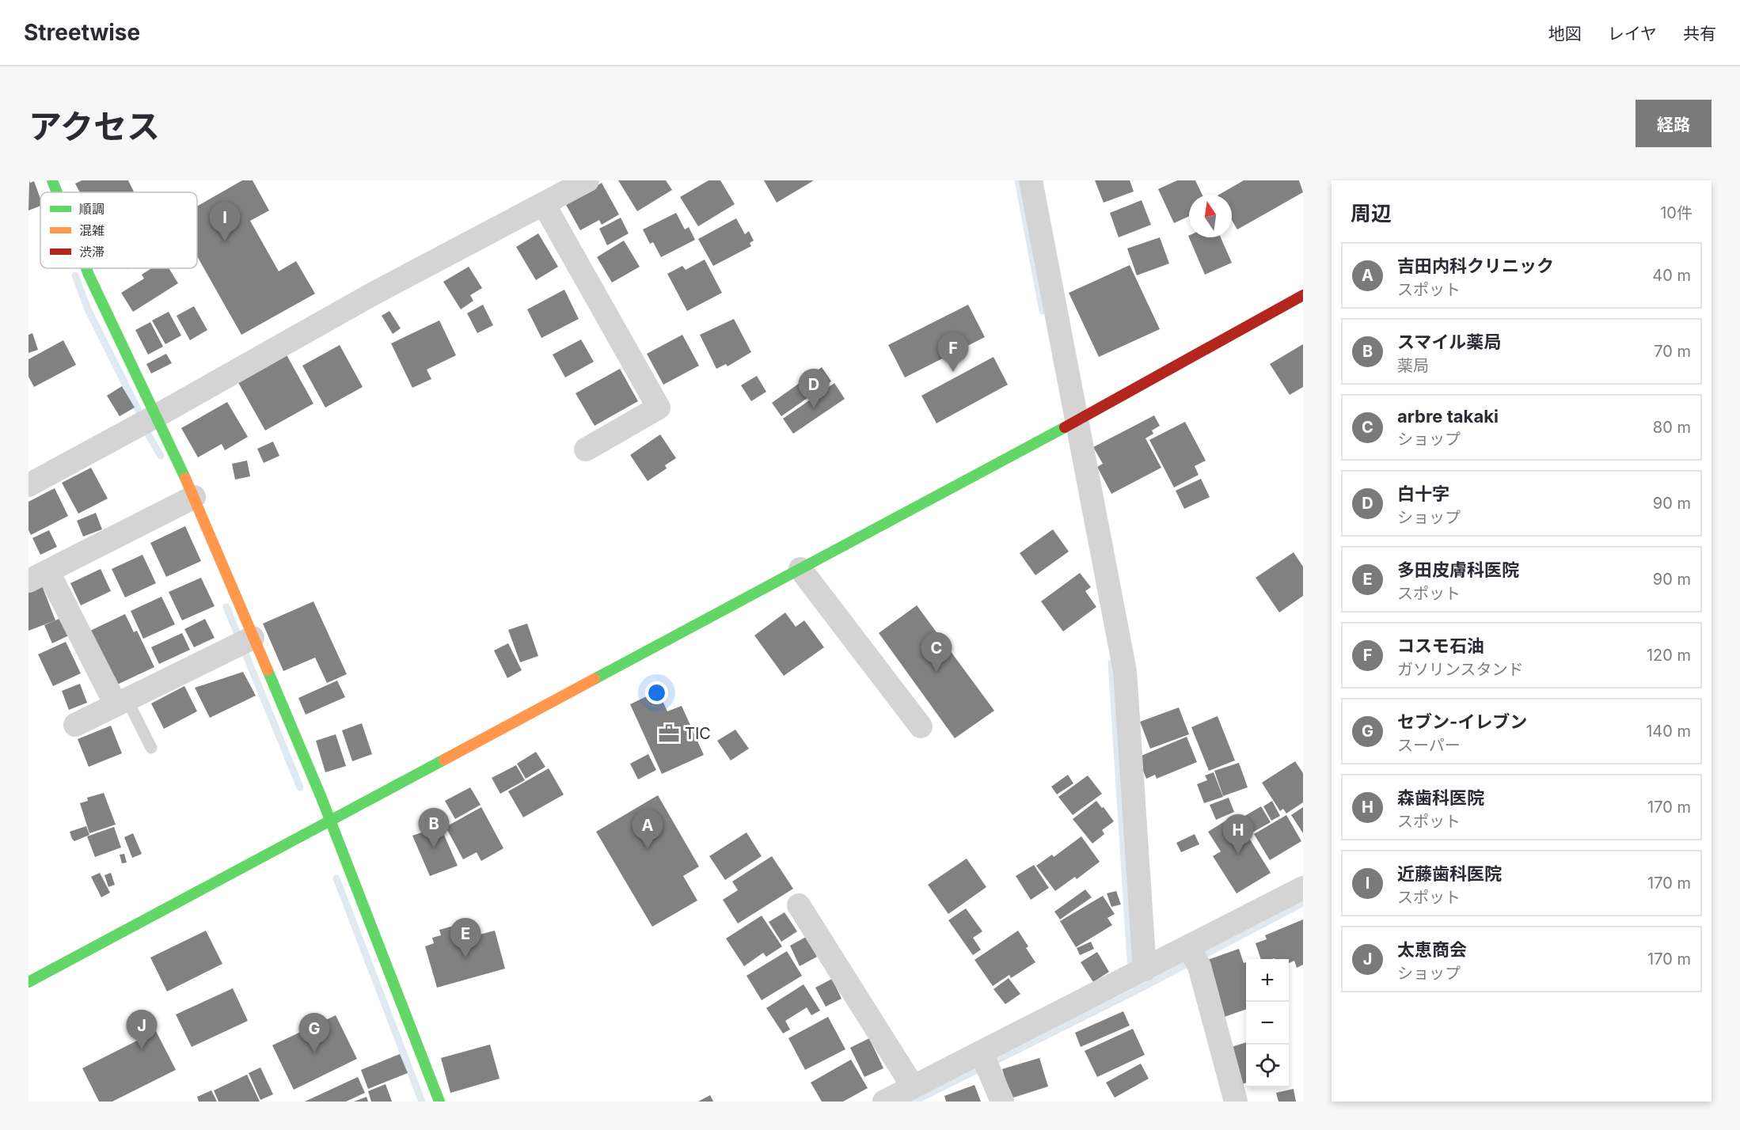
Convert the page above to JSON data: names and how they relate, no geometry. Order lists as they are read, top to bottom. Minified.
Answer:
{"places":{"office":["TIC"]},"legend":["順調","混雑","渋滞"],"north":"top","page":{"header":"Streetwise","nav":["地図","レイヤ","共有"],"title":"アクセス","buttons":"経路","heading":["周辺","10件"],"pins":["I","F","D","C","B","A","H","E","J","G"],"list":[{"mark":"A","name":"吉田内科クリニック","note":"スポット","value":"40 m"},{"mark":"B","name":"スマイル薬局","note":"薬局","value":"70 m"},{"mark":"C","name":"arbre takaki","note":"ショップ","value":"80 m"},{"mark":"D","name":"白十字","note":"ショップ","value":"90 m"},{"mark":"E","name":"多田皮膚科医院","note":"スポット","value":"90 m"},{"mark":"F","name":"コスモ石油","note":"ガソリンスタンド","value":"120 m"},{"mark":"G","name":"セブン-イレブン","note":"スーパー","value":"140 m"},{"mark":"H","name":"森歯科医院","note":"スポット","value":"170 m"},{"mark":"I","name":"近藤歯科医院","note":"スポット","value":"170 m"},{"mark":"J","name":"太恵商会","note":"ショップ","value":"170 m"}],"map_buttons":["+","−"]}}
